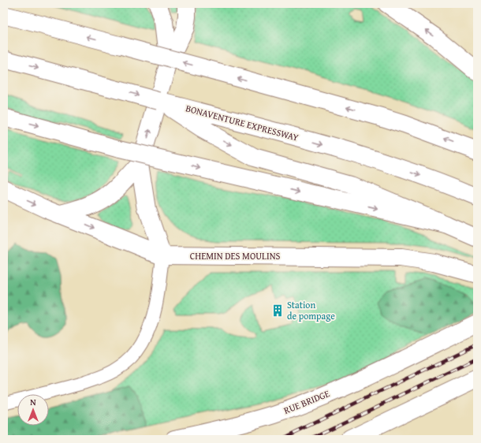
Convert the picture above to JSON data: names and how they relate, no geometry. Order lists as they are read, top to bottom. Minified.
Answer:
{"streets":{"main road":["BONAVENTURE EXPRESSWAY","CHEMIN DES MOULINS","RUE BRIDGE"]},"places":{"building":["Station de pompage"]},"north":"top"}
